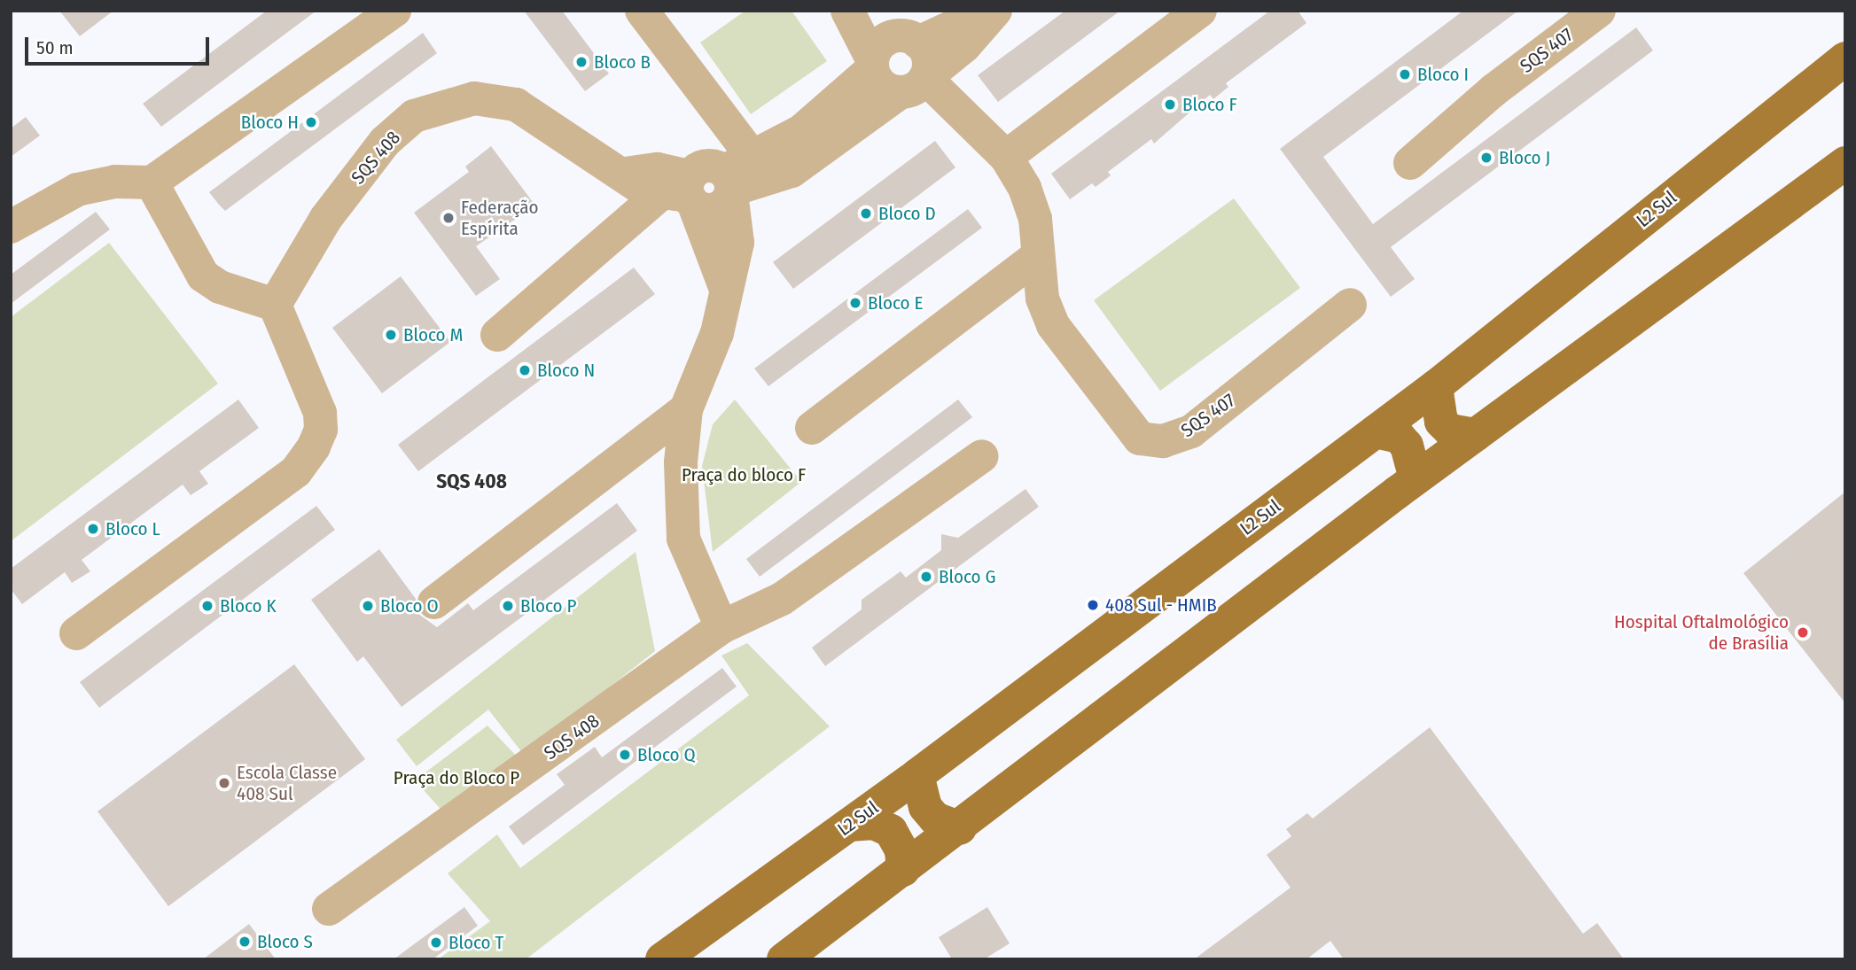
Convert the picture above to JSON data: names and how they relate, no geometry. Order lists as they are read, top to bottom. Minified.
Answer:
{"streets":{"main road":["L2 Sul"],"street":["SQS 407","SQS 408"]},"districts":["SQS 408"],"parks":["Praça do bloco F","Praça do Bloco P"],"places":["Bloco B","Bloco I","Bloco F","Bloco H","Bloco J","Bloco D","Federação Espírita","Bloco E","Bloco M","Bloco N","Bloco L","Bloco G","408 Sul - HMIB","Bloco K","Bloco O","Bloco P","Hospital Oftalmológico de Brasília","Bloco Q","Escola Classe 408 Sul","Bloco S","Bloco T"],"scale_bar":"50 m"}
